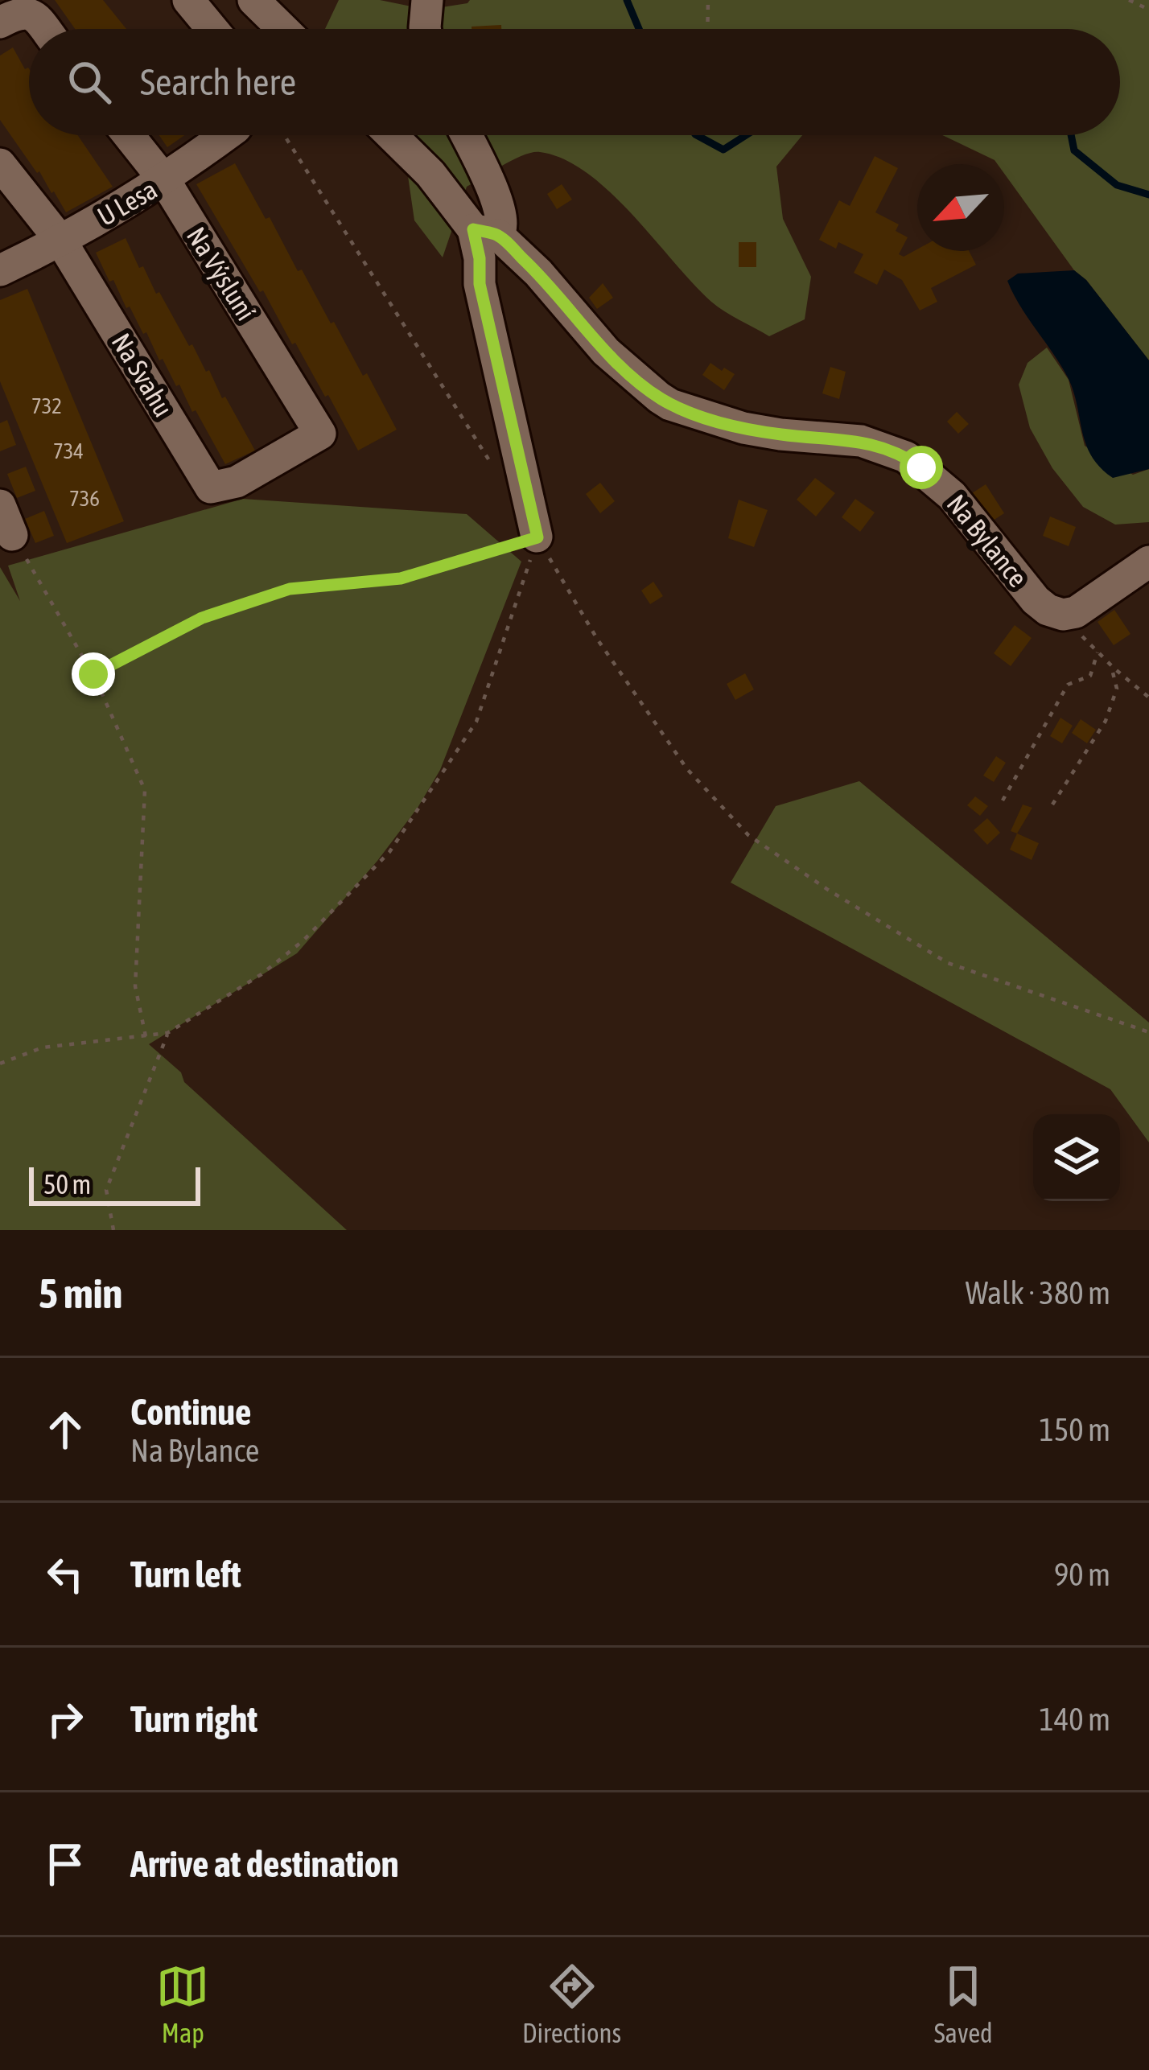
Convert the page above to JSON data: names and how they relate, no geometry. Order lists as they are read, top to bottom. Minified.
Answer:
{"streets":{"street":["U Lesa","Na Výsluní","Na Svahu","Na Bylance"]},"crossings":[["U Lesa","Na Výsluní"],["U Lesa","Na Svahu"],["Na Výsluní","Na Svahu"]],"house_numbers":["732","734","736"],"scale_bar":"50 m","north":"bottom left","page":{"search":"Search here","scale":"50 m","heading":["5 min","Walk · 380 m"],"list":[["Continue","Na Bylance","150 m"],["Turn left","90 m"],["Turn right","140 m"],"Arrive at destination"],"nav":["Map","Directions","Saved"]}}
